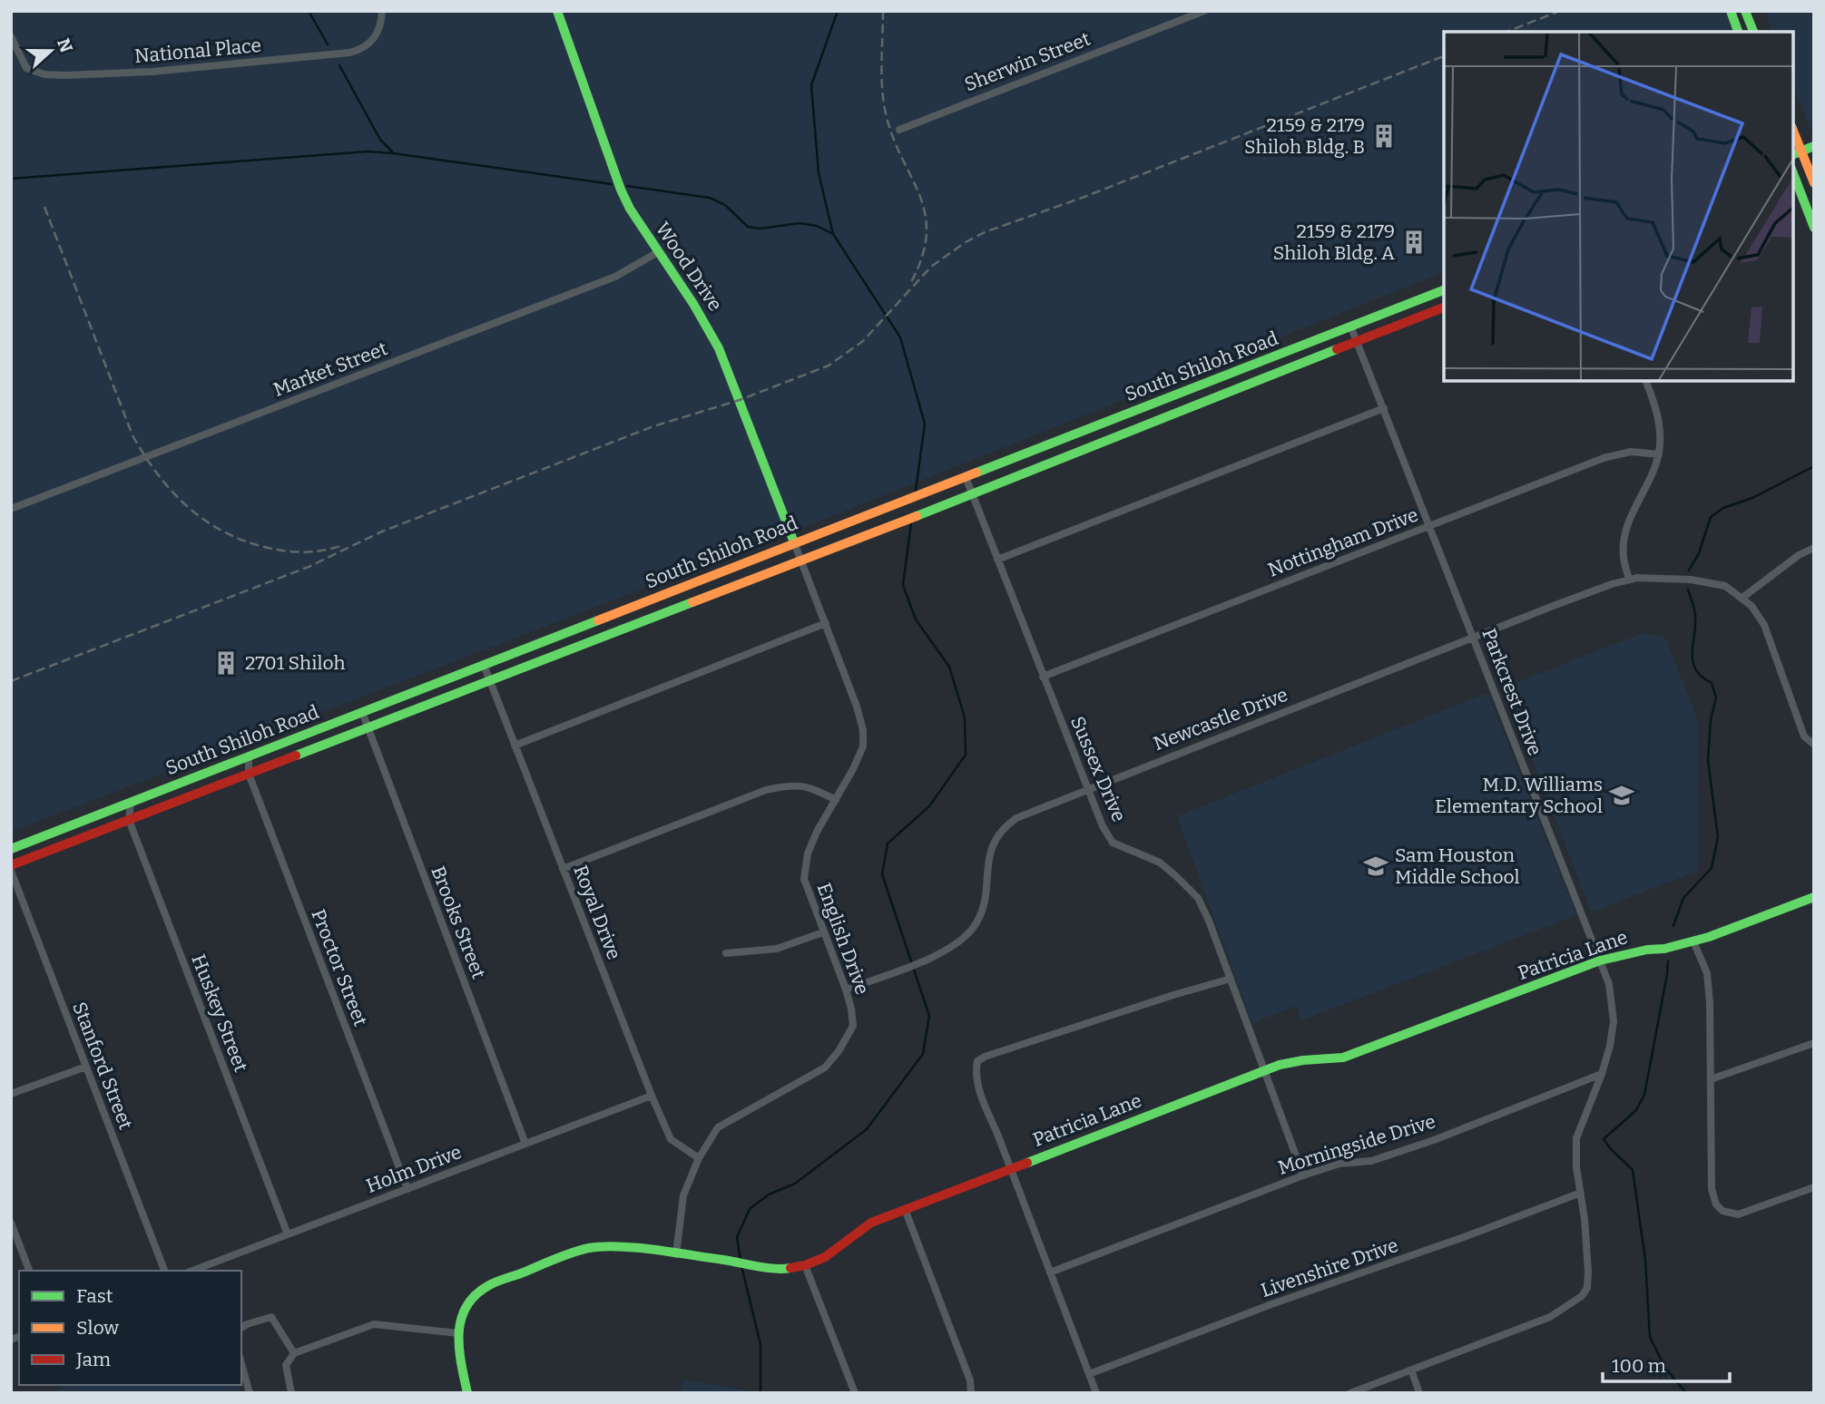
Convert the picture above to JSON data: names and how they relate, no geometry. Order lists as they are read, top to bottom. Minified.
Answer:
{"streets":{"main road":["Wood Drive","South Shiloh Road","Patricia Lane"],"street":["National Place","Sherwin Street","Market Street","Nottingham Drive","Parkcrest Drive","Newcastle Drive","Sussex Drive","Royal Drive","Brooks Street","English Drive","Proctor Street","Huskey Street","Stanford Street","Morningside Drive","Holm Drive","Livenshire Drive"]},"crossings":[["Wood Drive","South Shiloh Road"],["Wood Drive","Market Street"],["Wood Drive","English Drive"],["South Shiloh Road","Parkcrest Drive"],["South Shiloh Road","Sussex Drive"],["South Shiloh Road","Royal Drive"],["South Shiloh Road","Brooks Street"],["South Shiloh Road","English Drive"],["South Shiloh Road","Proctor Street"],["South Shiloh Road","Huskey Street"],["Nottingham Drive","Parkcrest Drive"],["Nottingham Drive","Sussex Drive"],["Parkcrest Drive","Newcastle Drive"],["Parkcrest Drive","Patricia Lane"],["Parkcrest Drive","Morningside Drive"],["Parkcrest Drive","Livenshire Drive"],["Newcastle Drive","Sussex Drive"],["Newcastle Drive","English Drive"],["Sussex Drive","Patricia Lane"],["Sussex Drive","Morningside Drive"],["Royal Drive","English Drive"],["Royal Drive","Holm Drive"],["Brooks Street","Holm Drive"],["English Drive","Patricia Lane"],["Proctor Street","Holm Drive"],["Huskey Street","Holm Drive"]],"places":{"building":["2159 & 2179 Shiloh Bldg. B","2159 & 2179 Shiloh Bldg. A","2701 Shiloh"],"school or university":["M.D. Williams Elementary School","Sam Houston Middle School"]},"legend":["Fast","Slow","Jam"],"scale_bar":"100 m","north":"right"}
